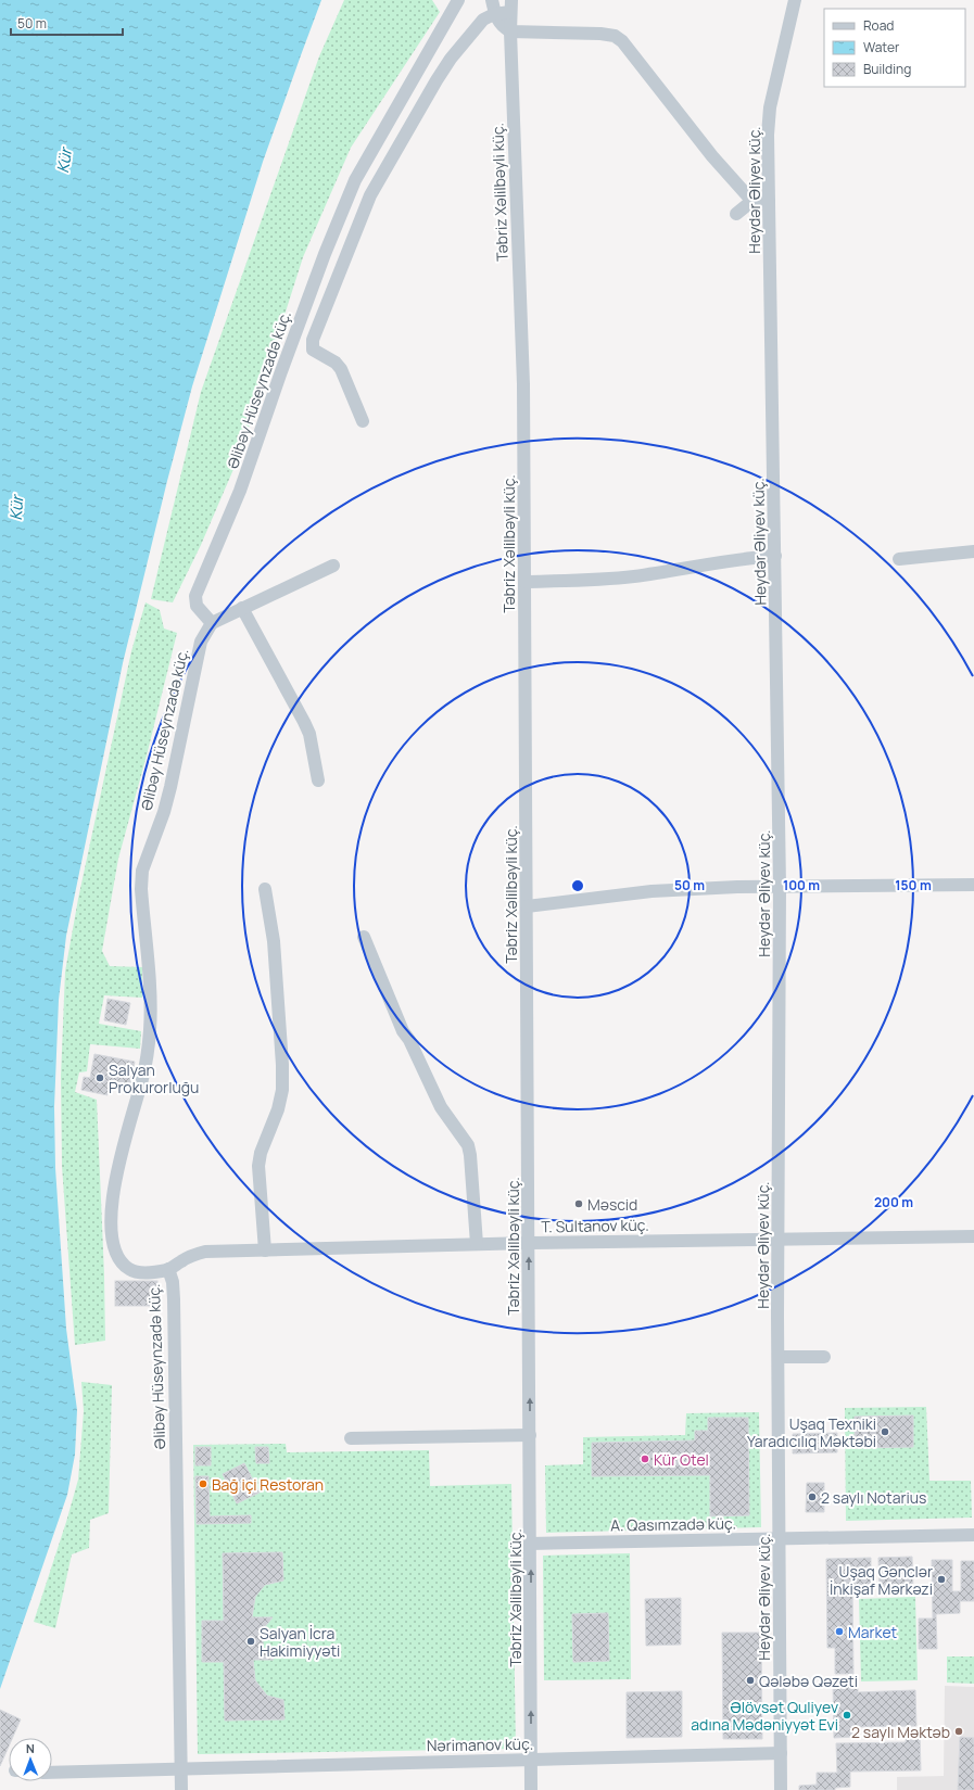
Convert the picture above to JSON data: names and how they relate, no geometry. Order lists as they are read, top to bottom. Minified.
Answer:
{"streets":{"street":["Heydər Əliyev küç.","Təbriz Xəlilbəyli küç.","Əlibəy Hüseynzadə küç.","T. Sultanov küç.","A. Qasımzadə küç.","Nərimanov küç."]},"crossings":[["Heydər Əliyev küç.","T. Sultanov küç."],["Heydər Əliyev küç.","A. Qasımzadə küç."],["Heydər Əliyev küç.","Nərimanov küç."],["Təbriz Xəlilbəyli küç.","T. Sultanov küç."],["Təbriz Xəlilbəyli küç.","A. Qasımzadə küç."],["Təbriz Xəlilbəyli küç.","Nərimanov küç."],["Əlibəy Hüseynzadə küç.","T. Sultanov küç."],["Əlibəy Hüseynzadə küç.","Nərimanov küç."]],"water":["Kür"],"places":["Salyan Prokurorluğu","Məscid","Uşaq Texniki Yaradıcılıq Məktəbi","Kür Otel","Bağ içi Restoran","2 saylı Notarius","Uşaq Gənclər İnkişaf Mərkəzi","Market","Salyan İcra Hakimiyyəti","Qələbə Qəzeti","Əlövsət Quliyev adına Mədəniyyət Evi","2 saylı Məktəb"],"legend":["Road","Water","Building"],"scale_bar":"50 m","north":"top","rings":["50 m","100 m","150 m","200 m"]}
